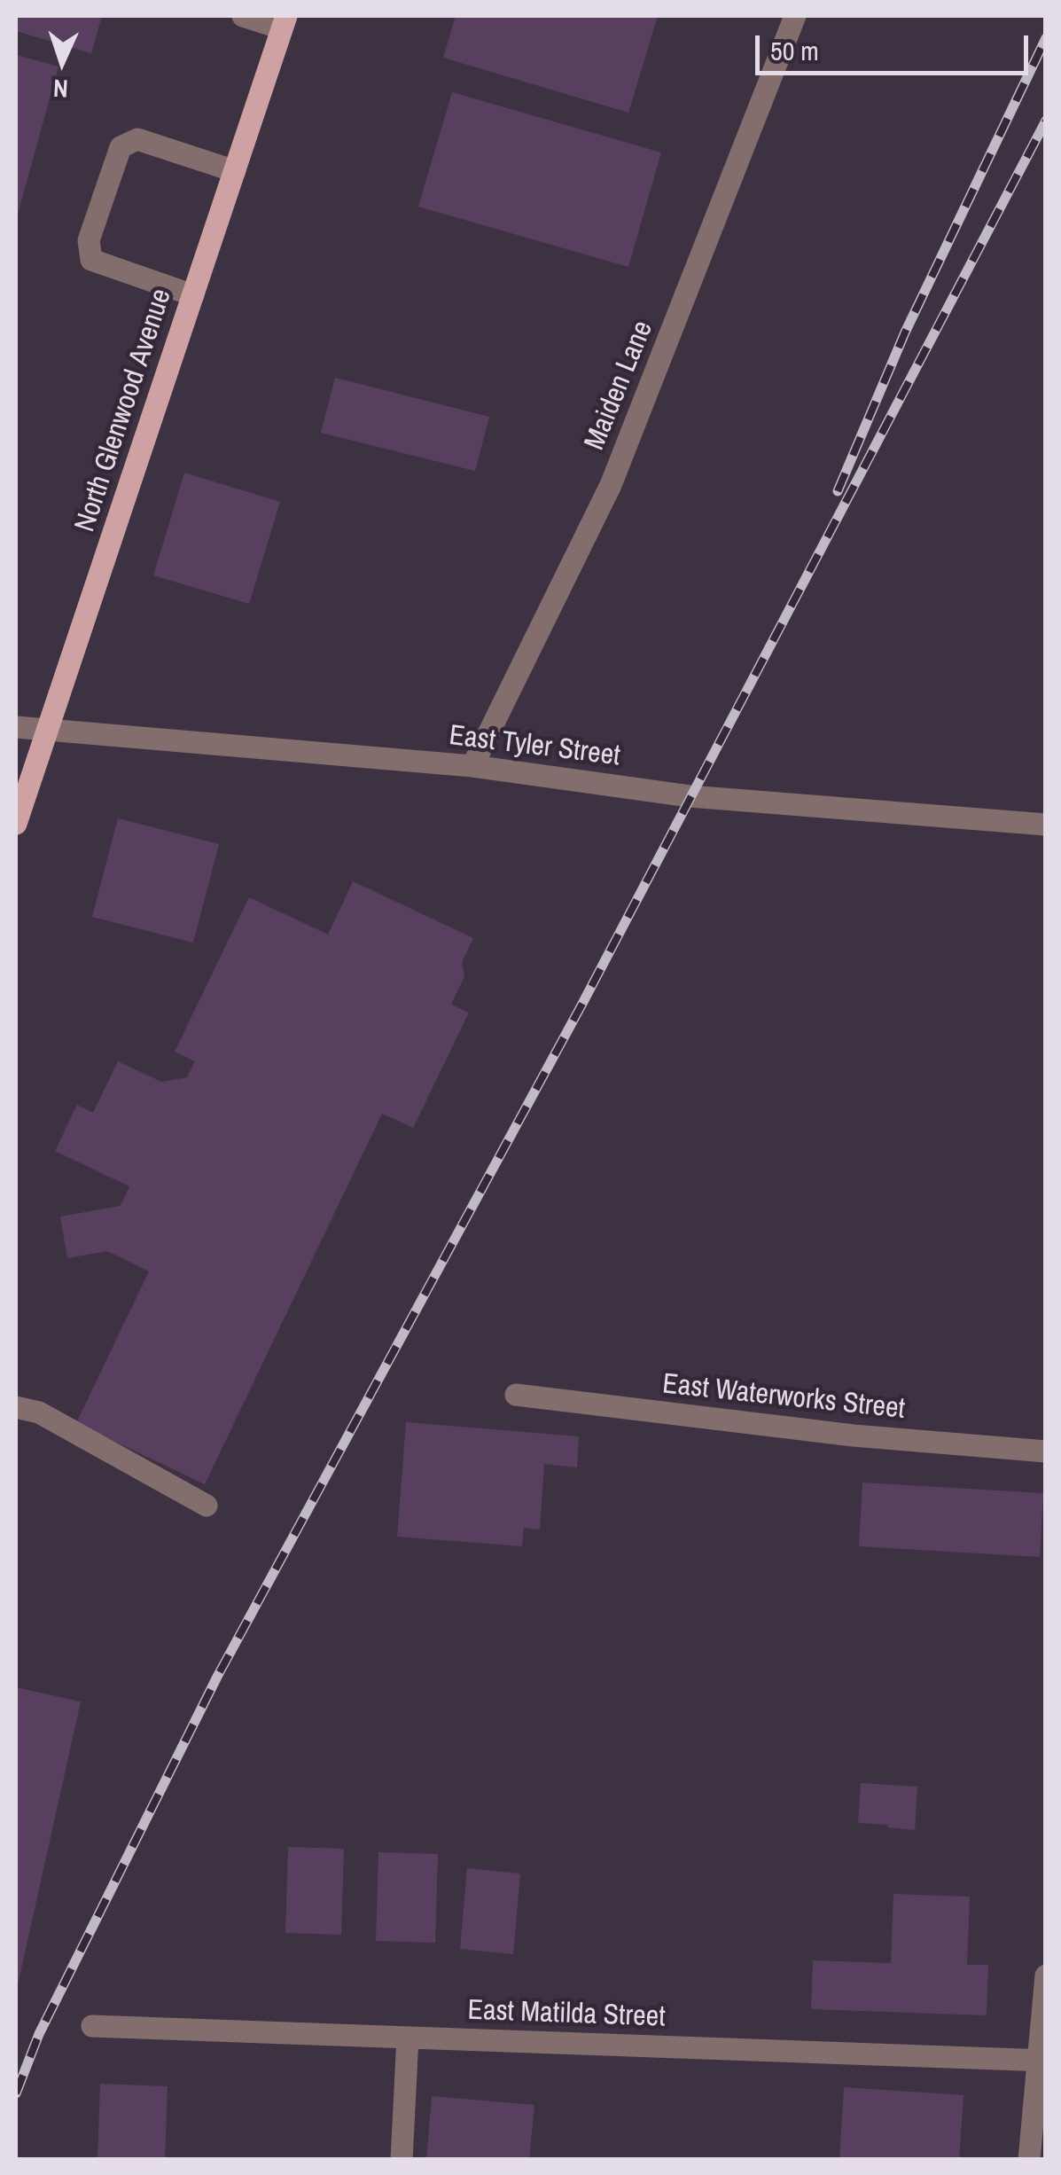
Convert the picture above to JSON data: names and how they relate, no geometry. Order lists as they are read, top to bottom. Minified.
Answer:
{"streets":{"main road":["North Glenwood Avenue"],"street":["Maiden Lane","East Tyler Street","East Waterworks Street","East Matilda Street"]},"crossings":[["Maiden Lane","East Tyler Street"],["North Glenwood Avenue","East Tyler Street"]],"scale_bar":"50 m","north":"bottom"}
